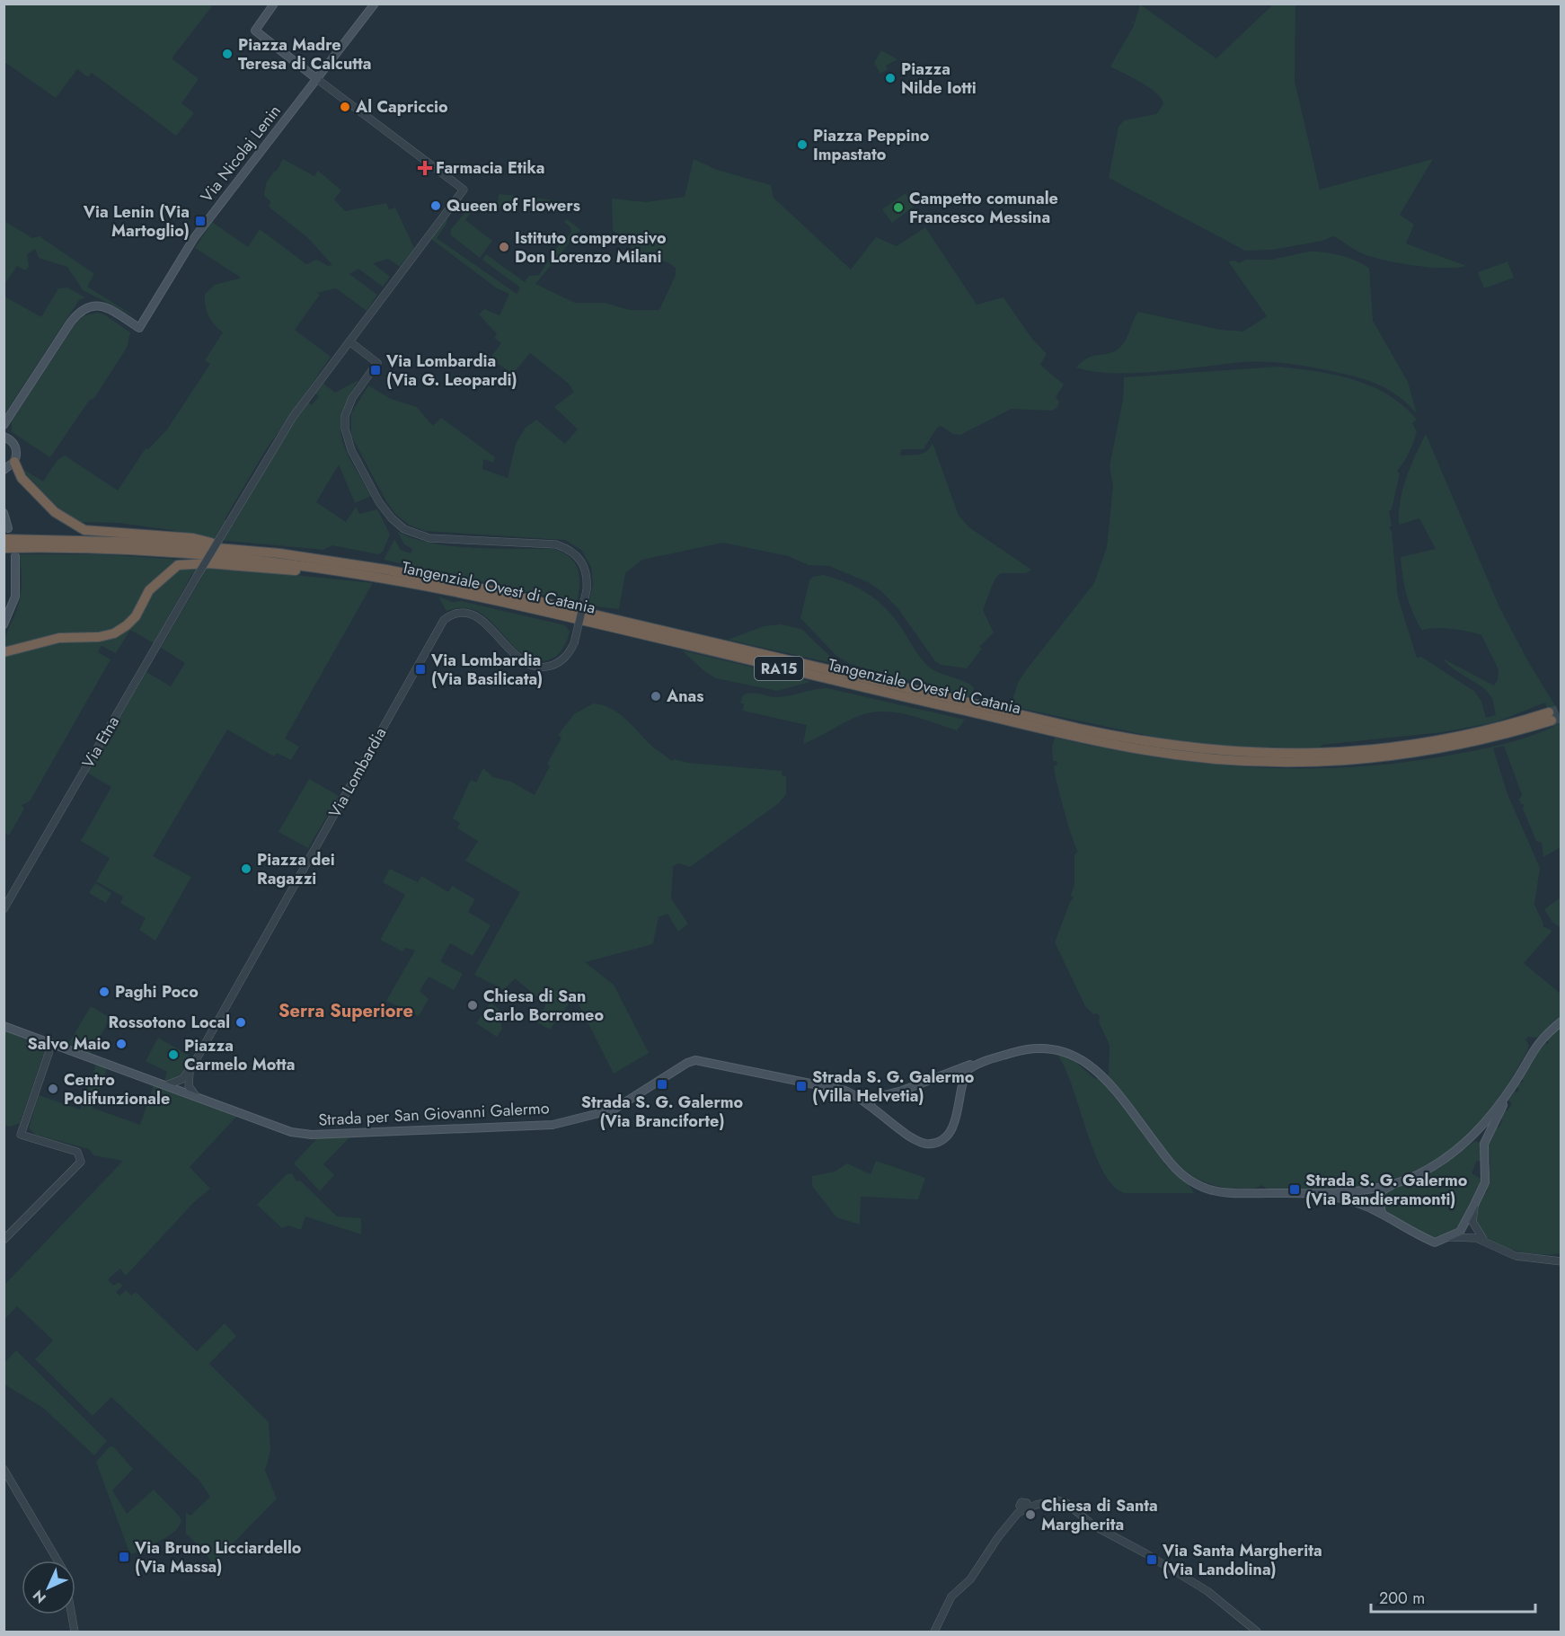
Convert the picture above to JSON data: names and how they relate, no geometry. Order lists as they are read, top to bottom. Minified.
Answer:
{"streets":{"highway":["Tangenziale Ovest di Catania","RA15"],"main road":["Via Nicolaj Lenin","Strada per San Giovanni Galermo"],"street":["Via Etna","Via Lombardia"]},"crossings":[["Via Etna","Via Lombardia"],["Via Lombardia","Strada per San Giovanni Galermo"]],"districts":["Serra Superiore"],"places":{"other":["Piazza Madre Teresa di Calcutta","Piazza Nilde Iotti","Al Capriccio","Piazza Peppino Impastato","Queen of Flowers","Campetto comunale Francesco Messina","Istituto comprensivo Don Lorenzo Milani","Anas","Piazza dei Ragazzi","Paghi Poco","Chiesa di San Carlo Borromeo","Rossotono Local","Salvo Maio","Piazza Carmelo Motta","Centro Polifunzionale","Chiesa di Santa Margherita"],"health":["Farmacia Etika"],"transit":["Via Lenin (Via Martoglio)","Via Lombardia (Via G. Leopardi)","Via Lombardia (Via Basilicata)","Strada S. G. Galermo (Via Branciforte)","Strada S. G. Galermo (Villa Helvetia)","Strada S. G. Galermo (Via Bandieramonti)","Via Bruno Licciardello (Via Massa)","Via Santa Margherita (Via Landolina)"]},"scale_bar":"200 m","north":"bottom left"}
